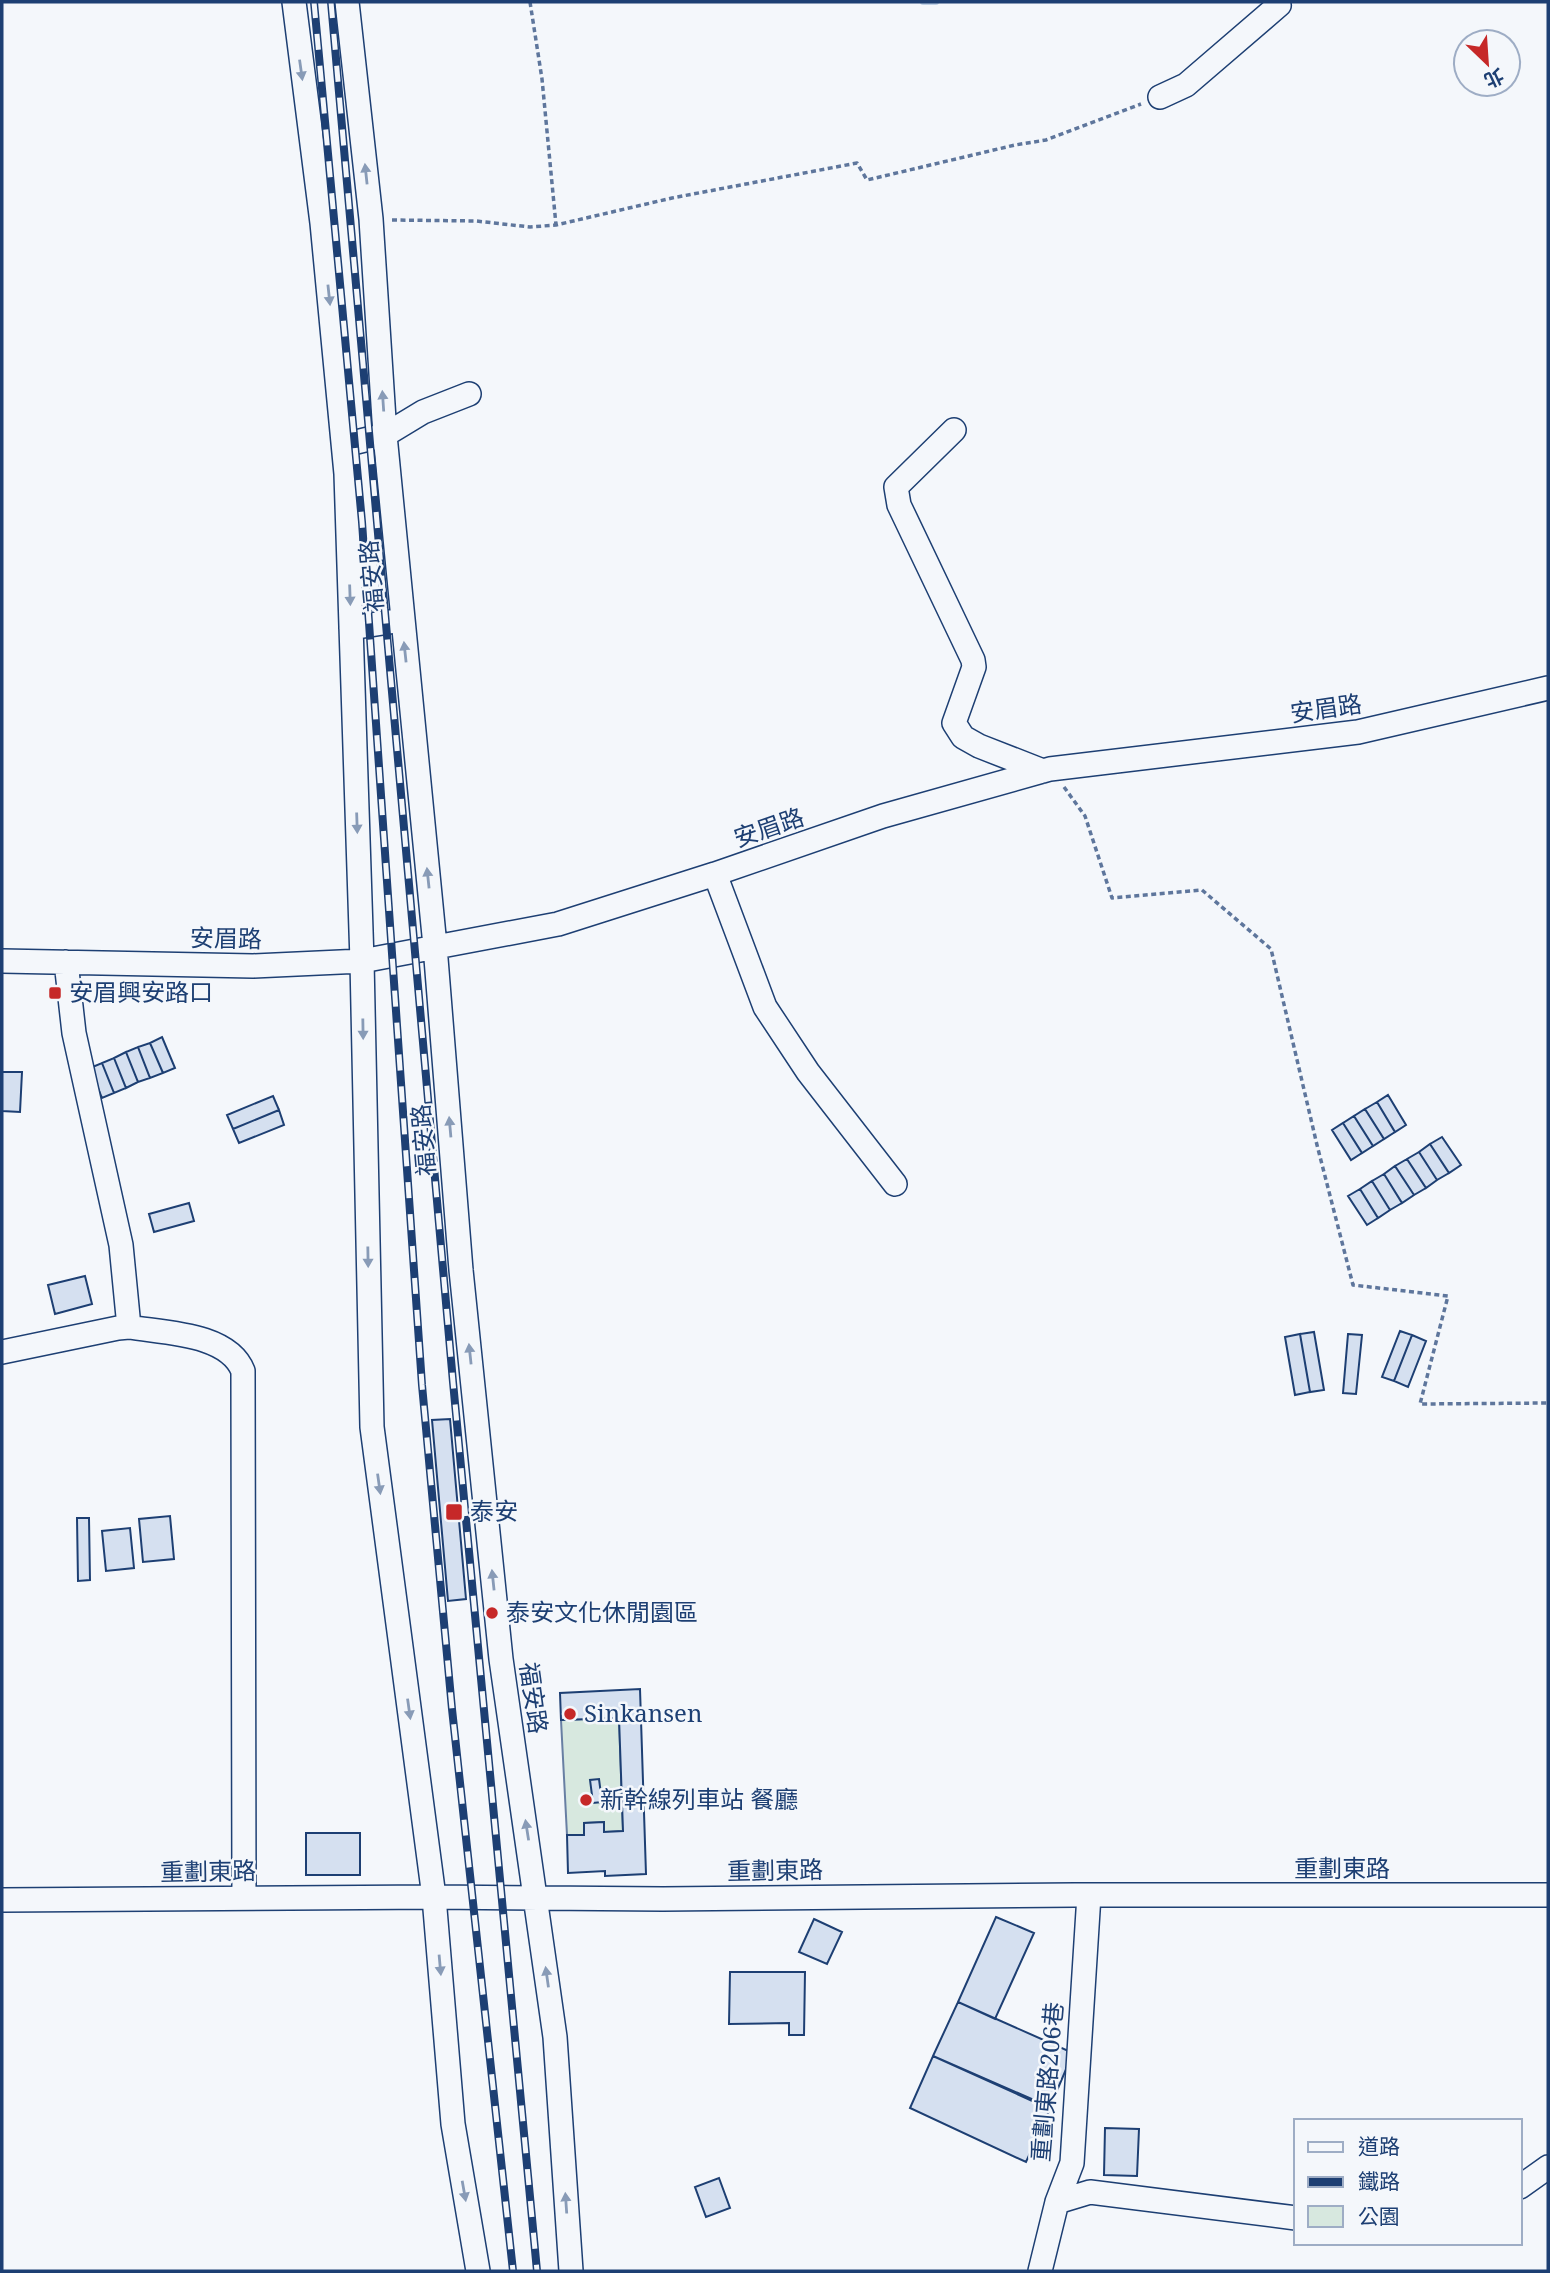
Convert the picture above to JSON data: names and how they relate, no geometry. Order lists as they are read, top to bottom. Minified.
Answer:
{"streets":{"street":["福安路","安眉路","重劃東路","重劃東路206巷"]},"crossings":[["福安路","安眉路"],["福安路","重劃東路"],["重劃東路","重劃東路206巷"]],"places":{"transit":["安眉興安路口","泰安"],"other":["泰安文化休閒園區","Sinkansen","新幹線列車站 餐廳"]},"legend":["道路","鐵路","公園"],"north":"bottom right"}
